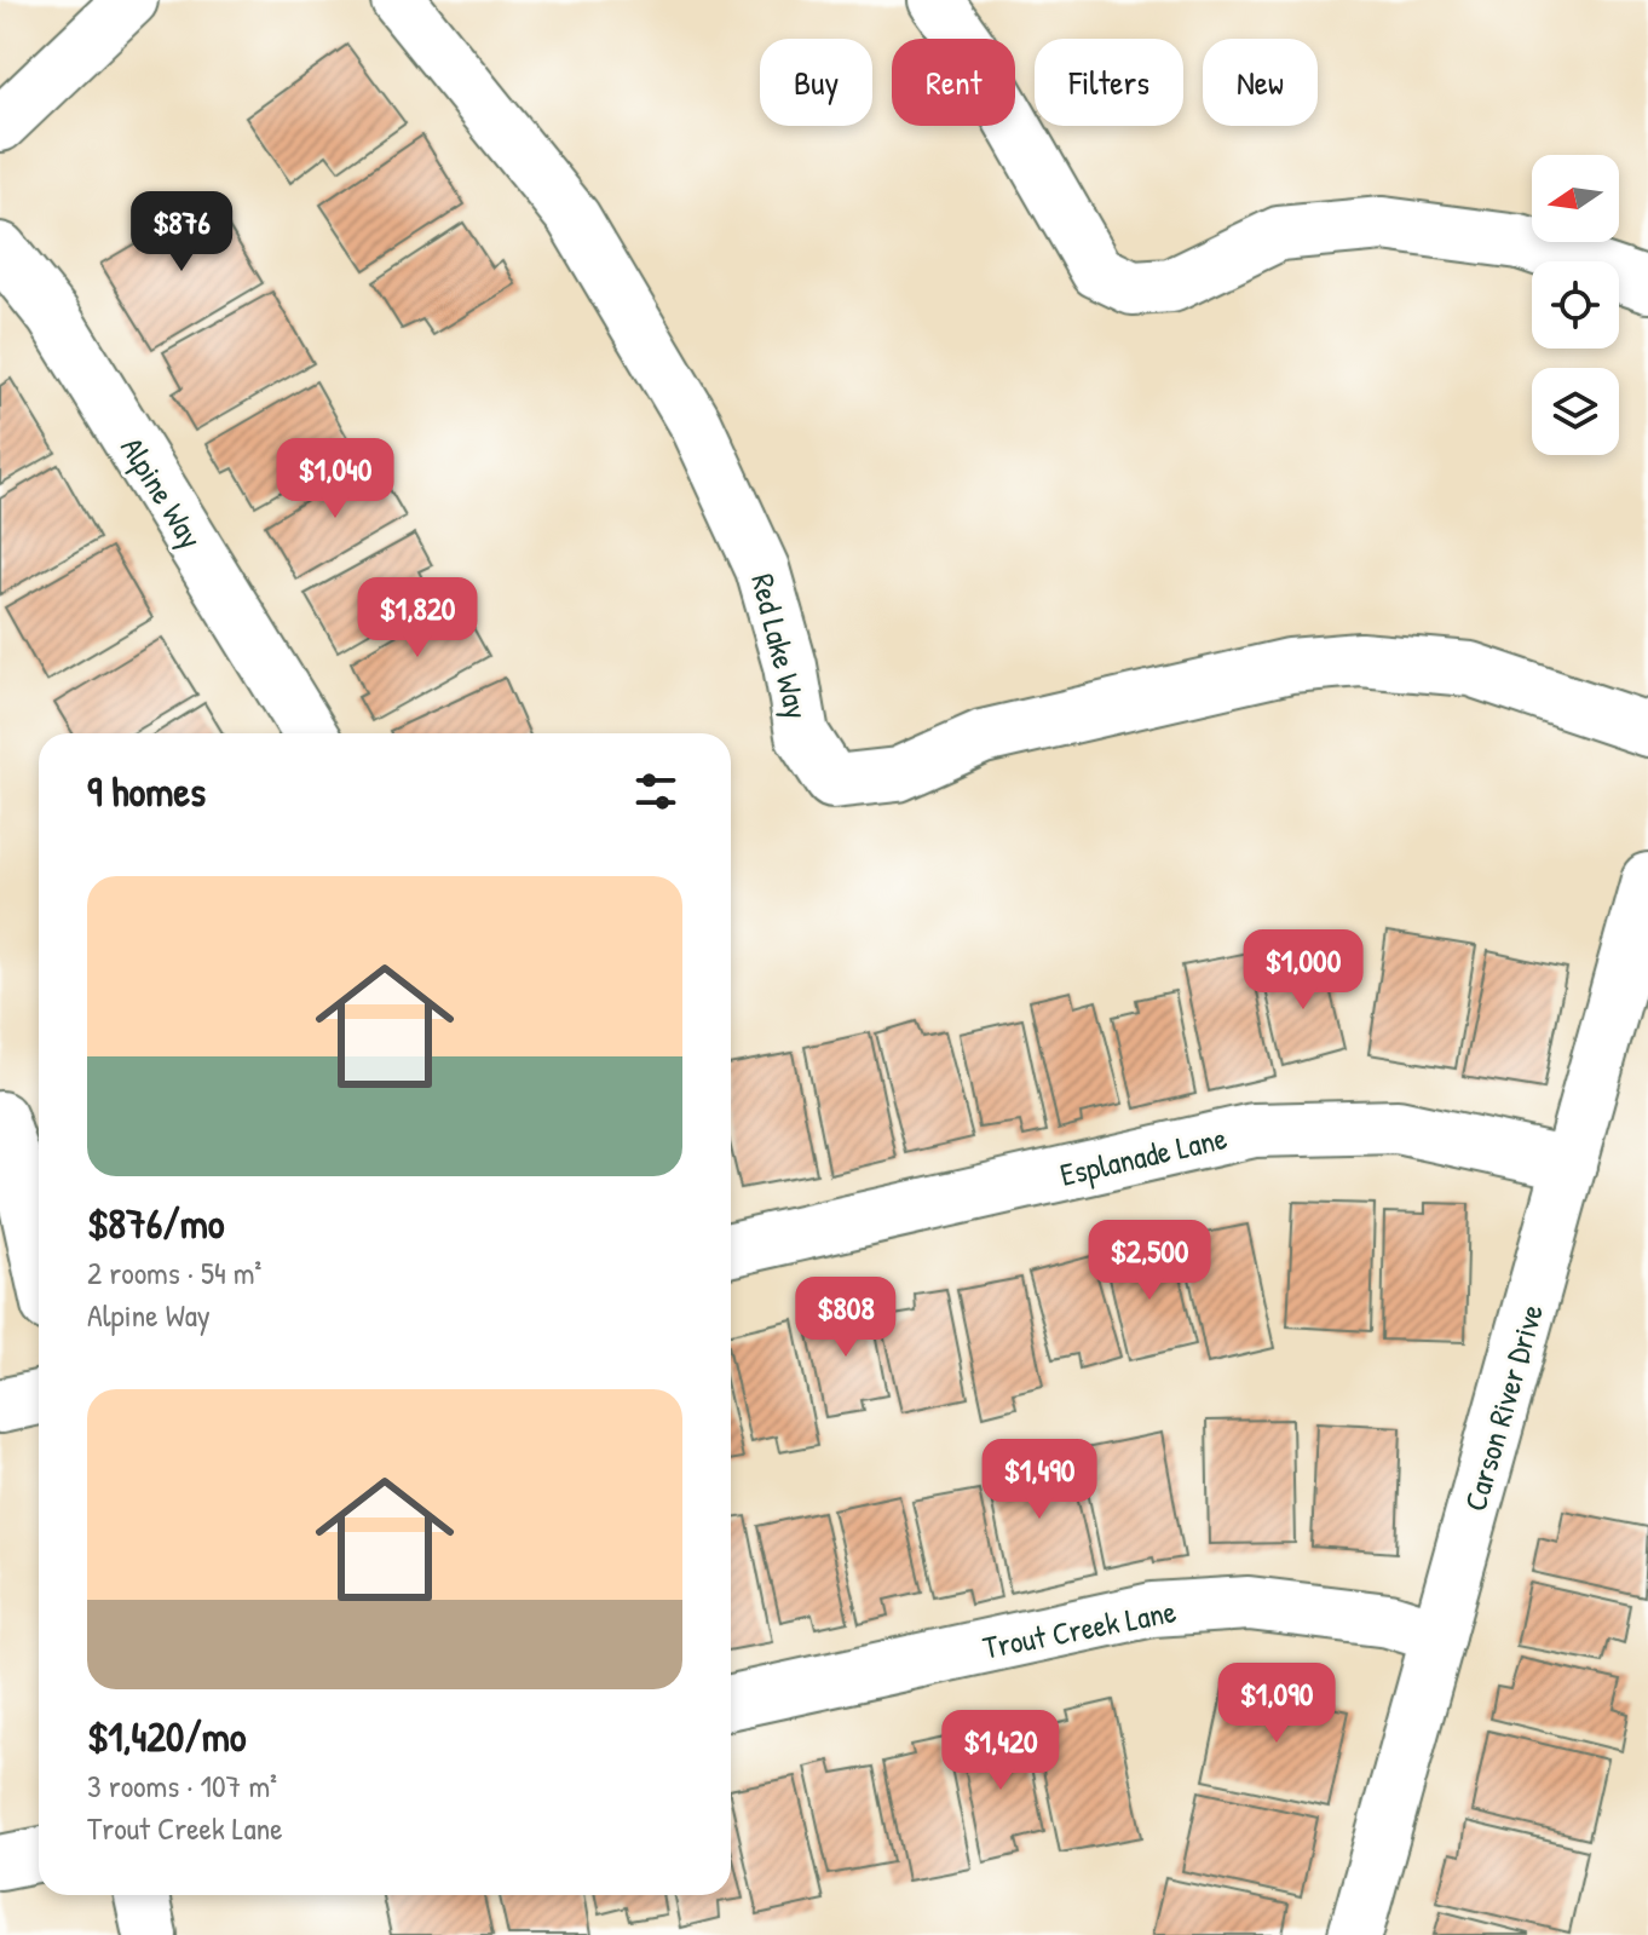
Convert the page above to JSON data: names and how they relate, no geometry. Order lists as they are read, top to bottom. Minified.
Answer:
{"streets":{"street":["Alpine Way","Red Lake Way","Esplanade Lane","Carson River Drive","Trout Creek Lane"]},"crossings":[["Esplanade Lane","Carson River Drive"],["Carson River Drive","Trout Creek Lane"]],"north":"left","page":{"chip":["Buy","Rent","Filters","New"],"price":["$876","$1,040","$1,820","$1,000","$2,500","$808","$1,490","$1,090","$1,420"],"heading":"9 homes","list":[{"name":"$876/mo","note":"2 rooms · 54 m² · Alpine Way"},{"name":"$1,420/mo","note":"3 rooms · 107 m² · Trout Creek Lane"}]}}
